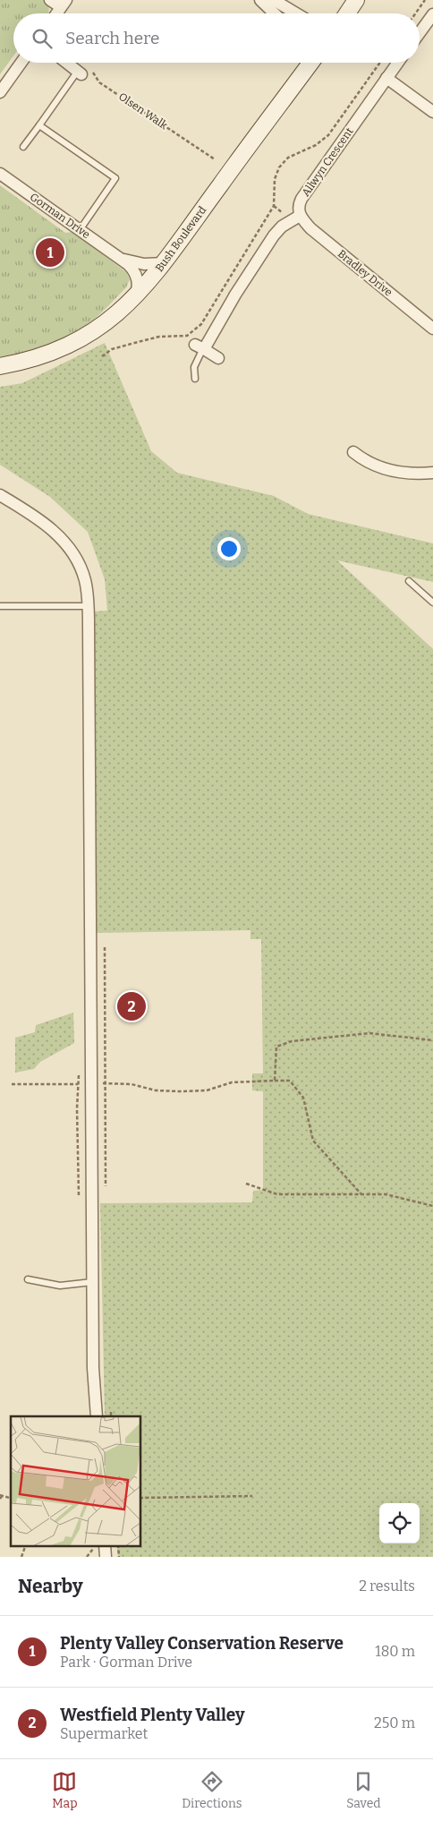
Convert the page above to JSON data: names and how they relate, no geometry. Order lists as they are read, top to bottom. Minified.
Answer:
{"streets":{"main road":["Bush Boulevard"],"street":["Allwyn Crescent","Gorman Drive","Bradley Drive"],"path":["Olsen Walk"]},"crossings":[["Allwyn Crescent","Bradley Drive"]],"page":{"search":"Search here","pins":["1","2"],"heading":["Nearby","2 results"],"list":[{"mark":"1","name":"Plenty Valley Conservation Reserve","note":"Park · Gorman Drive","value":"180 m"},{"mark":"2","name":"Westfield Plenty Valley","note":"Supermarket","value":"250 m"}],"nav":["Map","Directions","Saved"]}}
